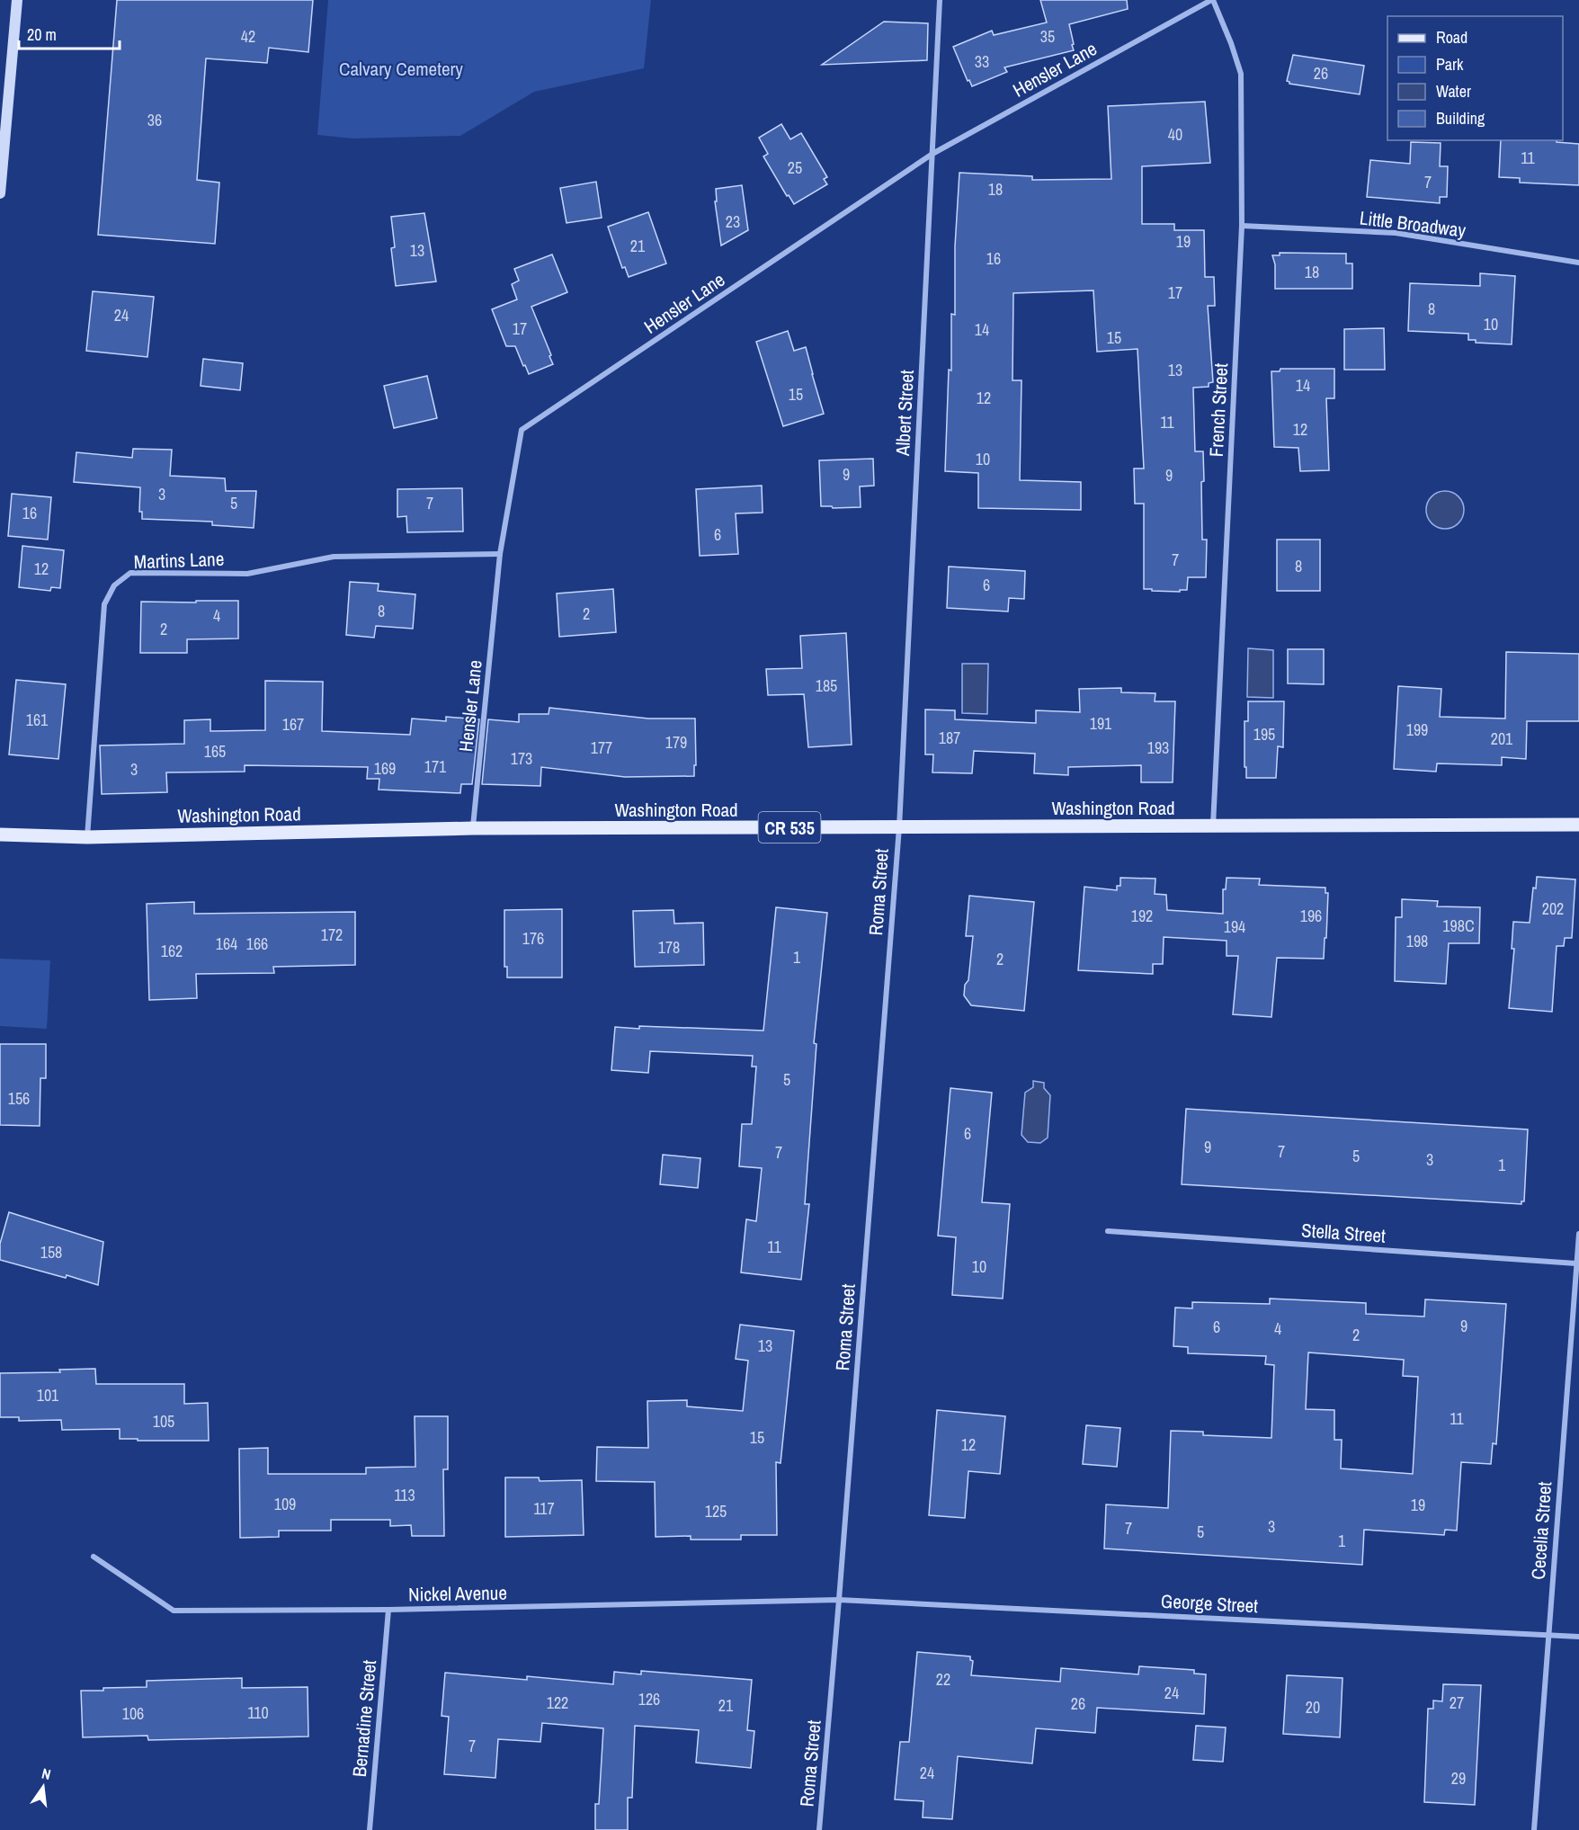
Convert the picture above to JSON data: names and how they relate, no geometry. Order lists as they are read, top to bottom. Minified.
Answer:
{"streets":{"main road":["Washington Road","CR 535"],"street":["Hensler Lane","Little Broadway","French Street","Albert Street","Martins Lane","Roma Street","Stella Street","Cecelia Street","Nickel Avenue","George Street","Bernadine Street"]},"crossings":[["Hensler Lane","French Street"],["Hensler Lane","Albert Street"],["Hensler Lane","Martins Lane"],["Hensler Lane","Washington Road"],["Little Broadway","French Street"],["French Street","Washington Road"],["Albert Street","Washington Road"],["Albert Street","Roma Street"],["Martins Lane","Washington Road"],["Washington Road","Roma Street"],["Roma Street","Nickel Avenue"],["Roma Street","George Street"],["Stella Street","Cecelia Street"],["Cecelia Street","George Street"],["Nickel Avenue","George Street"],["Nickel Avenue","Bernadine Street"]],"parks":["Calvary Cemetery"],"house_numbers":["42","35","33","26","36","40","11","25","7","18","23","19","21","13","16","18","17","8","24","10","17","14","15","13","14","15","12","11","12","10","9","9","3","5","7","16","6","7","8","12","6","8","2","4","2","185","161","191","167","199","195","187","201","179","177","193","165","173","171","169","3","202","192","196","198C","194","172","176","198","164","166","178","162","1","2","5","156","6","9","7","7","5","3","1","11","158","10","9","6","4","2","13","101","11","105","15","12","113","109","19","117","125","3","7","5","1","22","24","126","122","27","26","21","20","110","106","7","24","29"],"legend":["Road","Park","Water","Building"],"scale_bar":"20 m","north":"top"}
